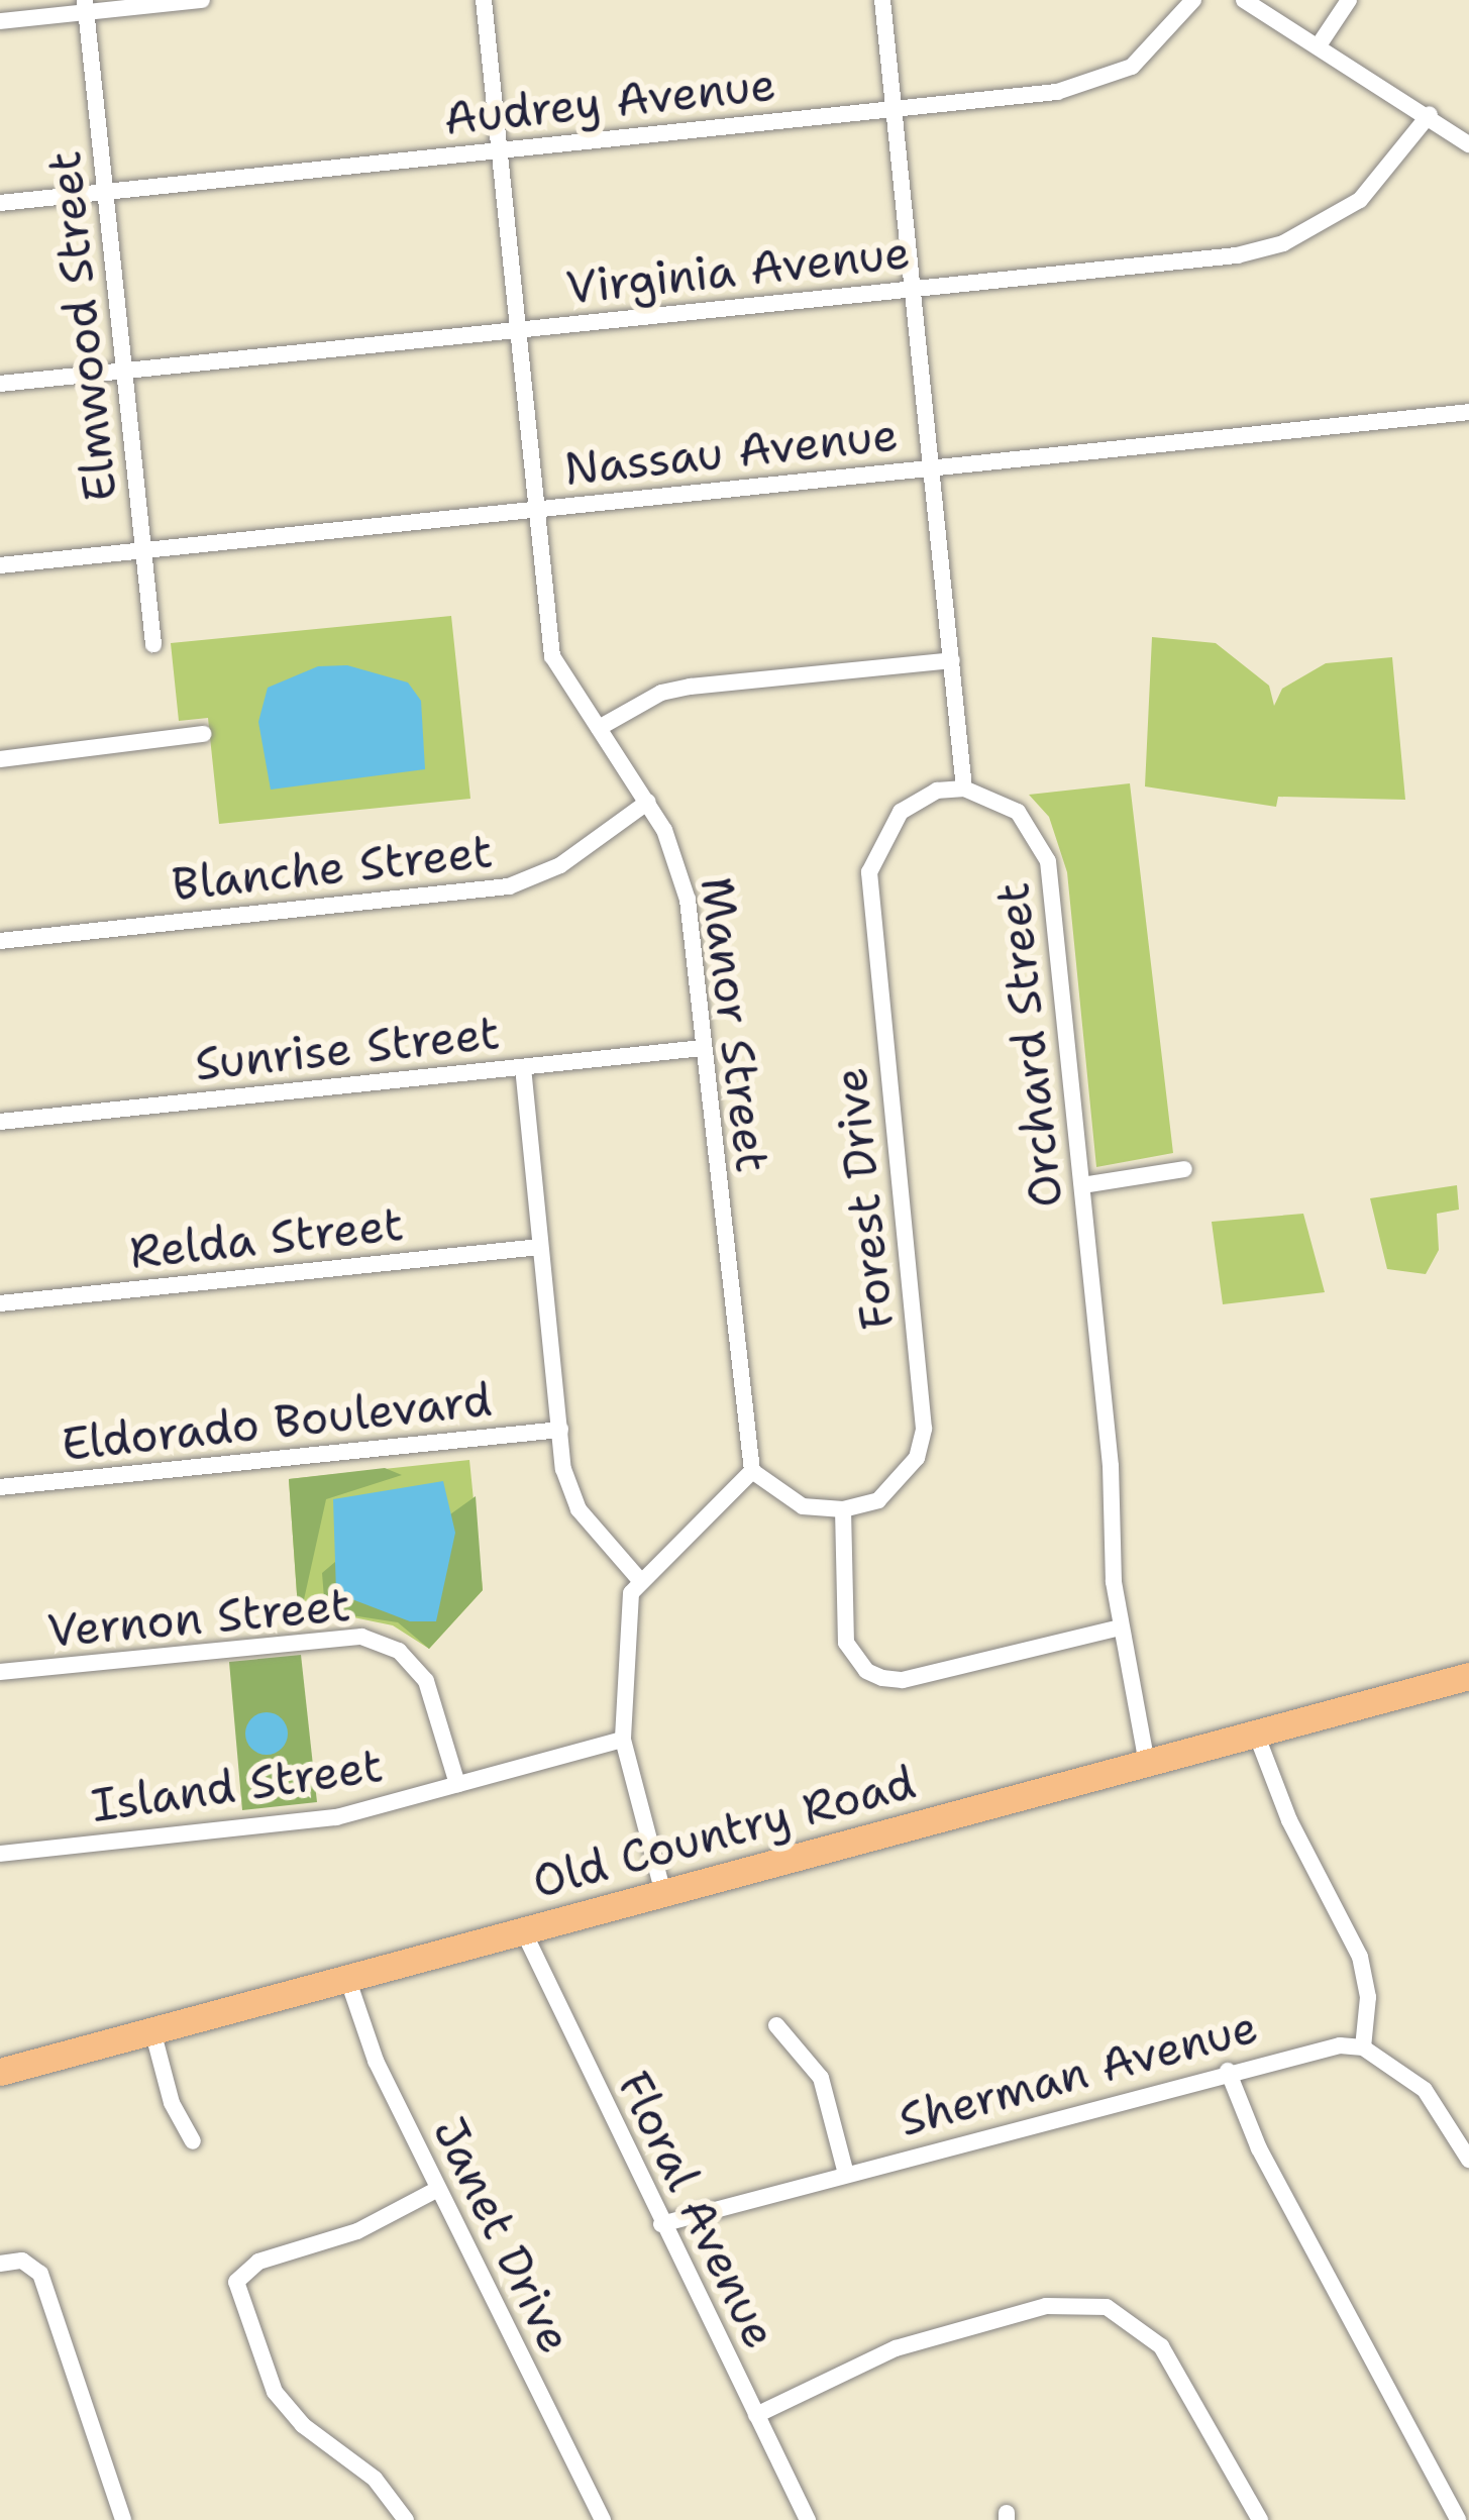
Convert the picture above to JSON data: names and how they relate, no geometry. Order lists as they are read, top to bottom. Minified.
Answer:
{"streets":{"main road":["Old Country Road"],"street":["Audrey Avenue","Virginia Avenue","Elmwood Street","Nassau Avenue","Blanche Street","Manor Street","Orchard Street","Sunrise Street","Forest Drive","Relda Street","Eldorado Boulevard","Vernon Street","Island Street","Sherman Avenue","Floral Avenue","Janet Drive"]},"crossings":[["Audrey Avenue","Elmwood Street"],["Audrey Avenue","Manor Street"],["Virginia Avenue","Elmwood Street"],["Virginia Avenue","Manor Street"],["Elmwood Street","Nassau Avenue"],["Nassau Avenue","Manor Street"],["Blanche Street","Manor Street"],["Manor Street","Sunrise Street"],["Orchard Street","Forest Drive"],["Orchard Street","Old Country Road"],["Vernon Street","Island Street"],["Old Country Road","Floral Avenue"],["Old Country Road","Janet Drive"],["Sherman Avenue","Floral Avenue"]]}
